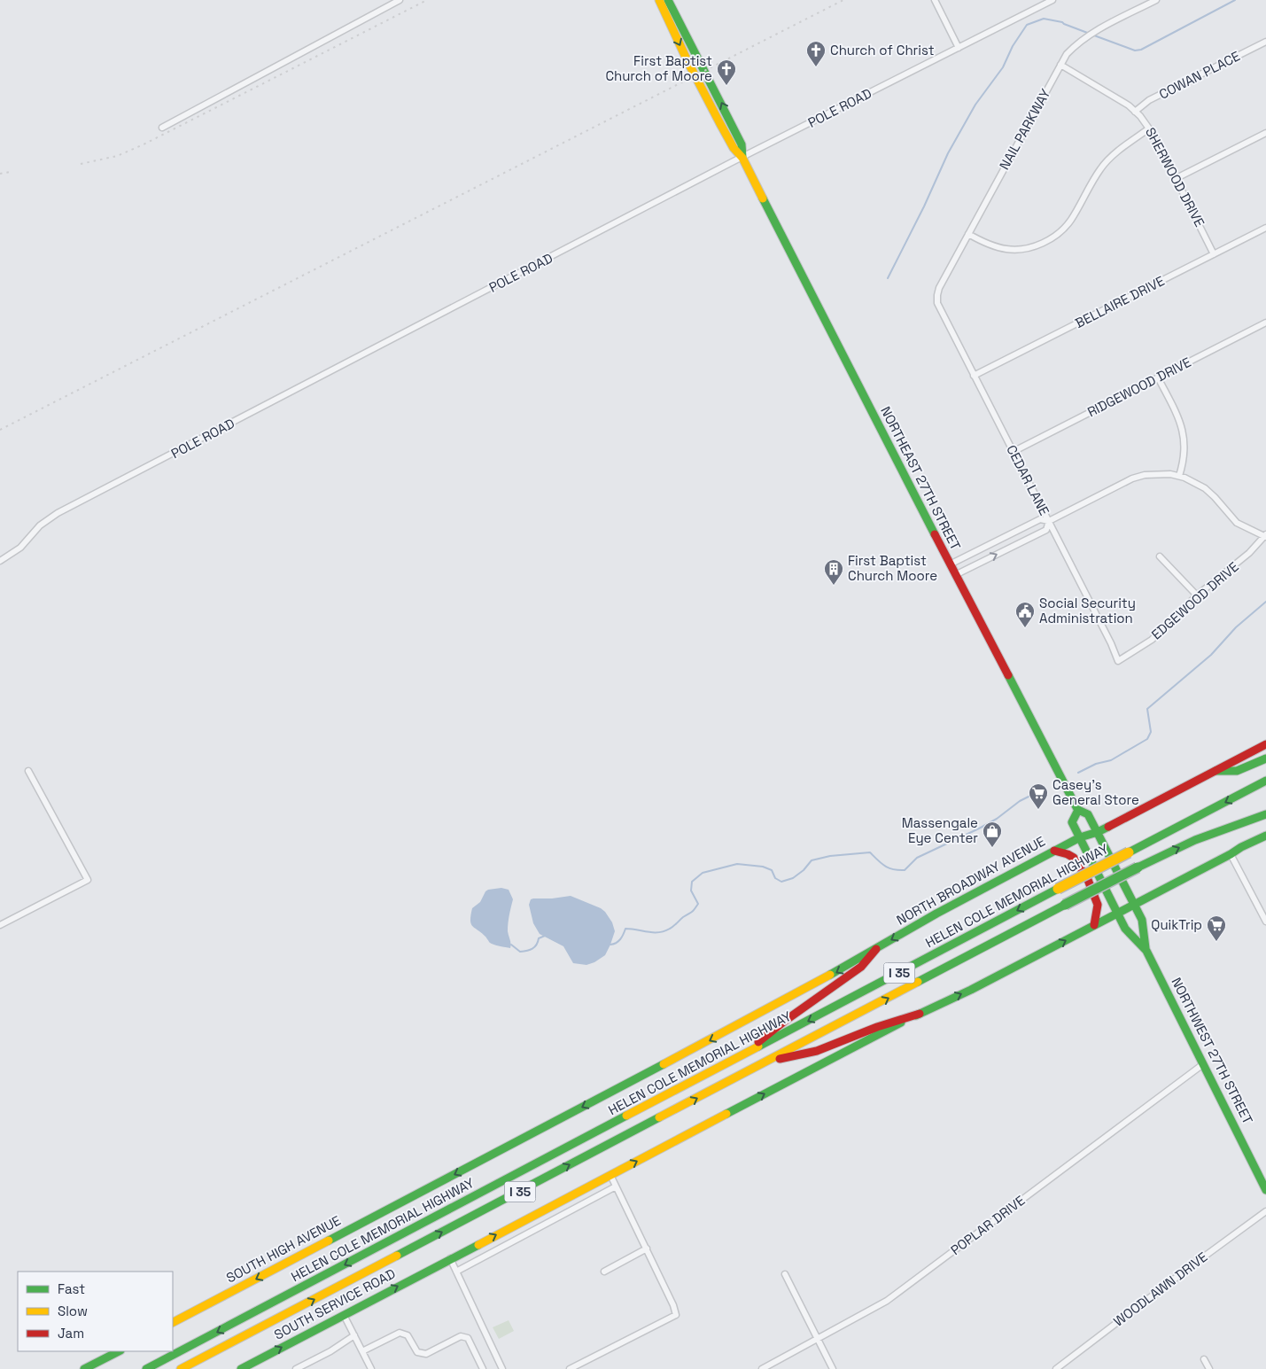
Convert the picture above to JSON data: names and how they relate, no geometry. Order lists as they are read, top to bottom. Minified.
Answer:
{"streets":{"main road":["NORTHEAST 27TH STREET","NORTH BROADWAY AVENUE","HELEN COLE MEMORIAL HIGHWAY","I 35","NORTHWEST 27TH STREET","SOUTH HIGH AVENUE","SOUTH SERVICE ROAD"],"street":["COWAN PLACE","POLE ROAD","NAIL PARKWAY","SHERWOOD DRIVE","BELLAIRE DRIVE","RIDGEWOOD DRIVE","CEDAR LANE","EDGEWOOD DRIVE","POPLAR DRIVE","WOODLAWN DRIVE"]},"crossings":[["COWAN PLACE","SHERWOOD DRIVE"],["POLE ROAD","NORTHEAST 27TH STREET"],["NAIL PARKWAY","SHERWOOD DRIVE"],["NAIL PARKWAY","CEDAR LANE"],["SHERWOOD DRIVE","BELLAIRE DRIVE"],["BELLAIRE DRIVE","CEDAR LANE"],["RIDGEWOOD DRIVE","CEDAR LANE"],["NORTHEAST 27TH STREET","NORTH BROADWAY AVENUE"],["NORTHEAST 27TH STREET","NORTHWEST 27TH STREET"],["CEDAR LANE","EDGEWOOD DRIVE"],["NORTH BROADWAY AVENUE","NORTHWEST 27TH STREET"],["NORTH BROADWAY AVENUE","SOUTH HIGH AVENUE"],["NORTHWEST 27TH STREET","POPLAR DRIVE"]],"places":{"church":["Church of Christ","First Baptist Church of Moore"],"building":["First Baptist Church Moore"],"public building":["Social Security Administration"],"supermarket":["Casey's General Store","QuikTrip"],"shop":["Massengale Eye Center"]},"legend":["Fast","Slow","Jam"]}
